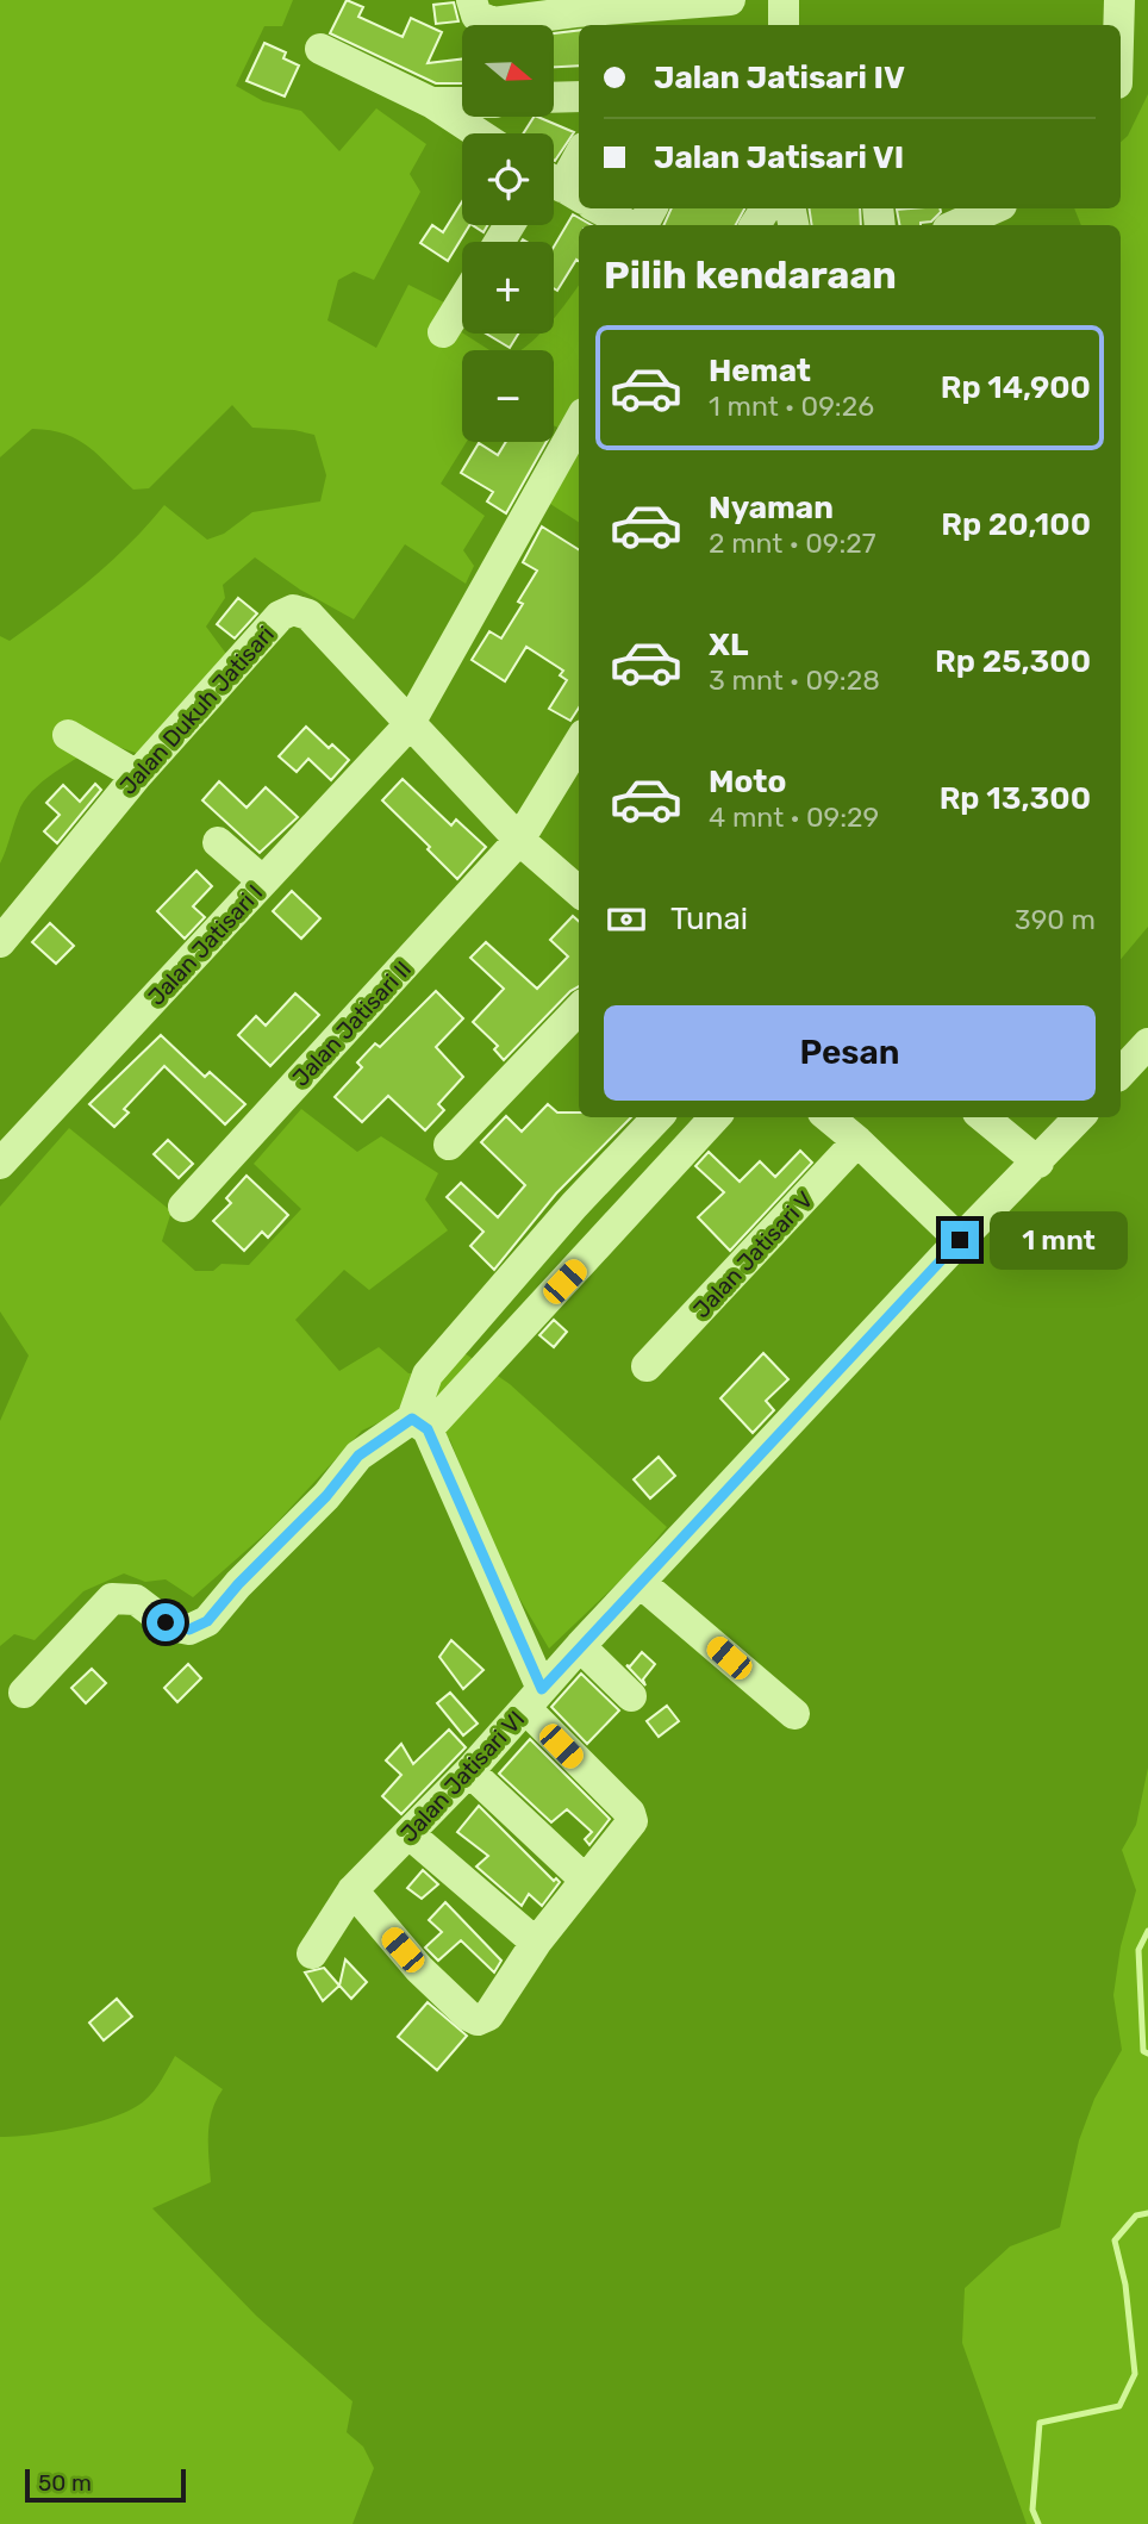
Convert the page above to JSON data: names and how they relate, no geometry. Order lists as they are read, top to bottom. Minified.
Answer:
{"streets":{"street":["Jalan Dukuh Jatisari","Jalan Jatisari I","Jalan Jatisari II","Jalan Jatisari V","Jalan Jatisari VI"]},"crossings":[["Jalan Dukuh Jatisari","Jalan Jatisari I"],["Jalan Dukuh Jatisari","Jalan Jatisari II"]],"scale_bar":"50 m","north":"right","page":{"map_buttons":["+","−"],"banner":["Jalan Jatisari IV","Jalan Jatisari VI"],"heading":"Pilih kendaraan","list":[{"name":"Hemat","note":"1 mnt · 09:26","value":"Rp 14,900"},{"name":"Nyaman","note":"2 mnt · 09:27","value":"Rp 20,100"},{"name":"XL","note":"3 mnt · 09:28","value":"Rp 25,300"},{"name":"Moto","note":"4 mnt · 09:29","value":"Rp 13,300"}],"pay":["Tunai","390 m"],"buttons":"Pesan","bubble":"1 mnt","scale":"50 m"}}
